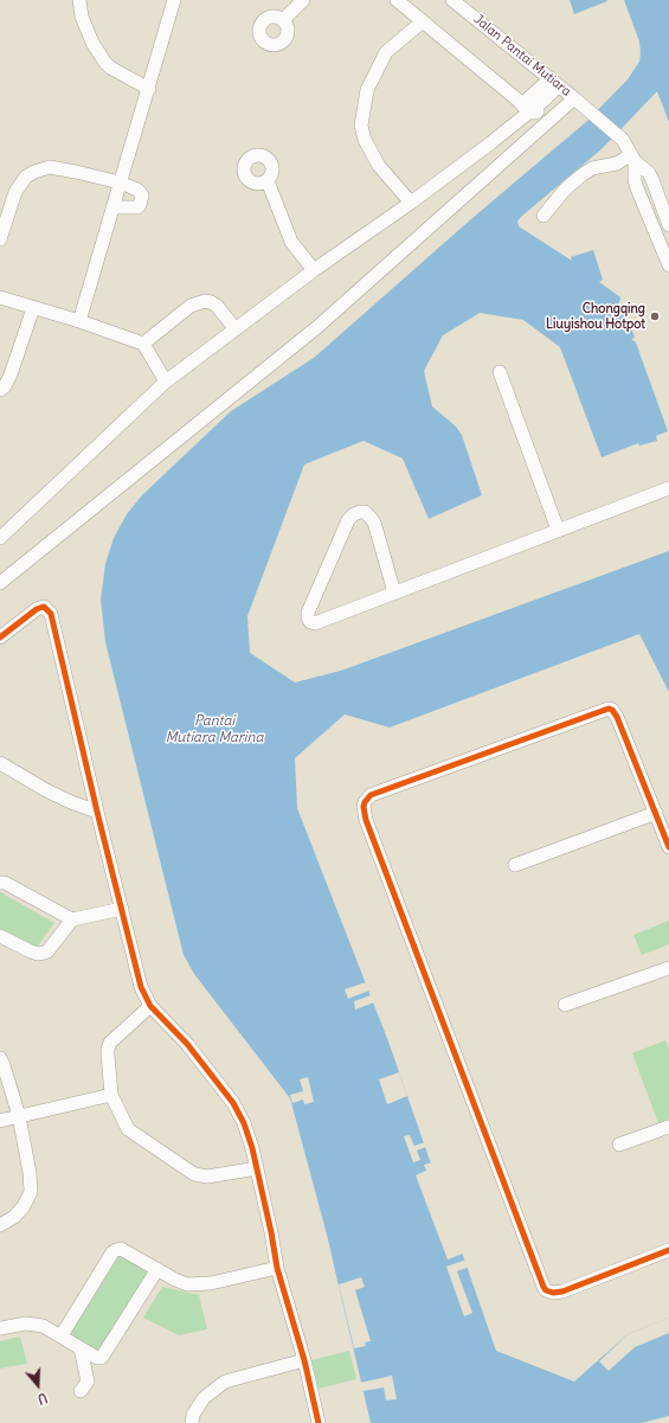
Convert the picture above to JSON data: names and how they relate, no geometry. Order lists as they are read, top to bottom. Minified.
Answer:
{"streets":{"street":["Jalan Pantai Mutiara"]},"water":["Pantai Mutiara Marina"],"places":["Chongqing Liuyishou Hotpot"],"north":"bottom"}
